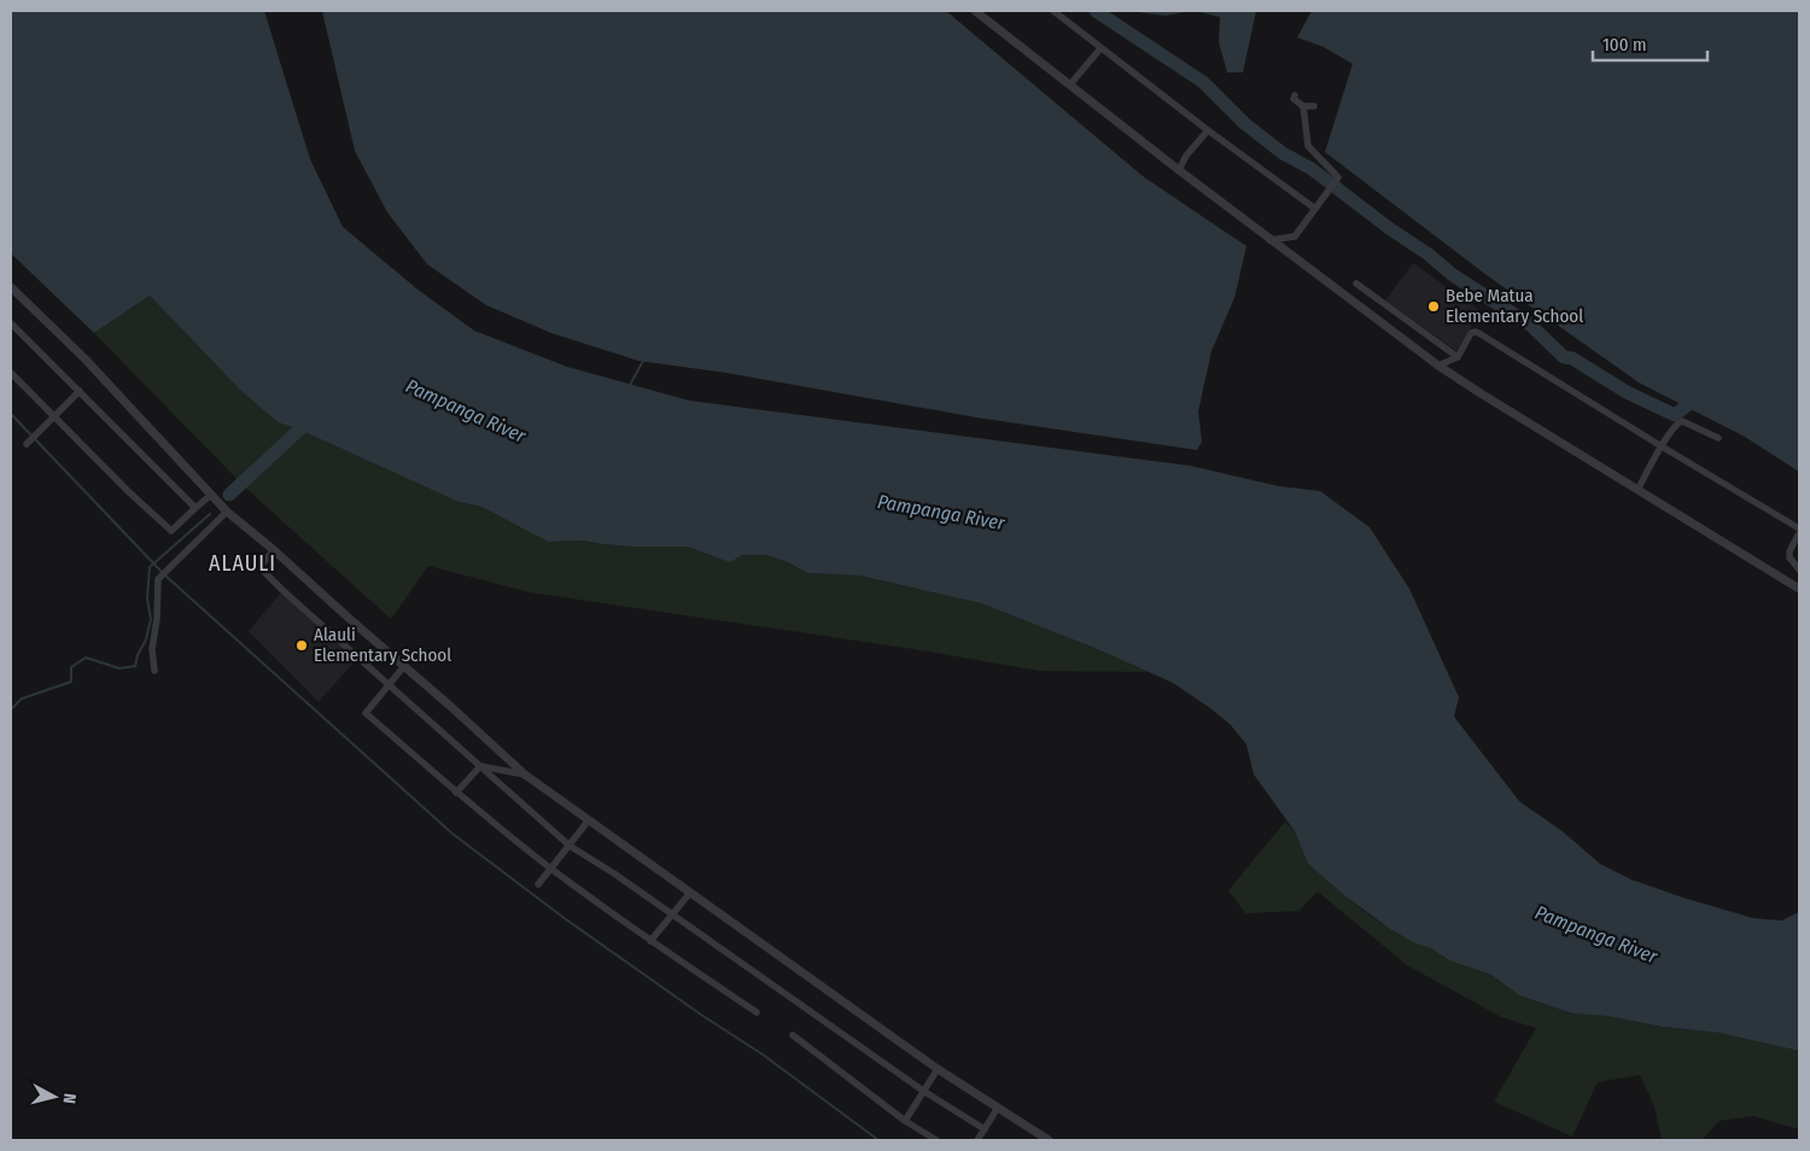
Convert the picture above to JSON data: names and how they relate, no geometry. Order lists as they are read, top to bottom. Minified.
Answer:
{"districts":["ALAULI"],"water":["Pampanga River"],"places":["Bebe Matua Elementary School","Alauli Elementary School"],"scale_bar":"100 m","north":"right"}
